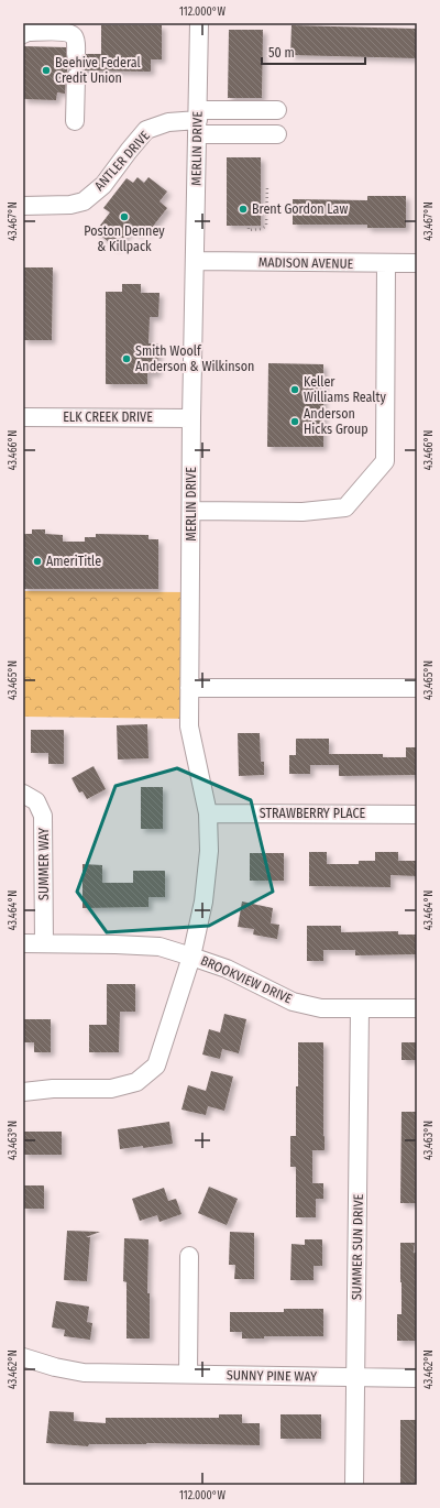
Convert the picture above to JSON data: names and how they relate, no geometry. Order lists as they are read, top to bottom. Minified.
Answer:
{"streets":{"street":["MERLIN DRIVE","ANTLER DRIVE","MADISON AVENUE","ELK CREEK DRIVE","STRAWBERRY PLACE","SUMMER WAY","BROOKVIEW DRIVE","SUMMER SUN DRIVE","SUNNY PINE WAY"]},"crossings":[["MERLIN DRIVE","ANTLER DRIVE"],["MERLIN DRIVE","MADISON AVENUE"],["MERLIN DRIVE","ELK CREEK DRIVE"],["MERLIN DRIVE","STRAWBERRY PLACE"],["MERLIN DRIVE","BROOKVIEW DRIVE"],["SUMMER WAY","BROOKVIEW DRIVE"],["BROOKVIEW DRIVE","SUMMER SUN DRIVE"],["SUMMER SUN DRIVE","SUNNY PINE WAY"]],"places":["Beehive Federal Credit Union","Brent Gordon Law","Poston Denney & Killpack","Smith Woolf Anderson & Wilkinson","Keller Williams Realty","Anderson Hicks Group","AmeriTitle"],"scale_bar":"50 m","coordinates":["112.000°W","43.467°N","43.466°N","43.465°N","43.464°N","43.463°N","43.462°N"]}
